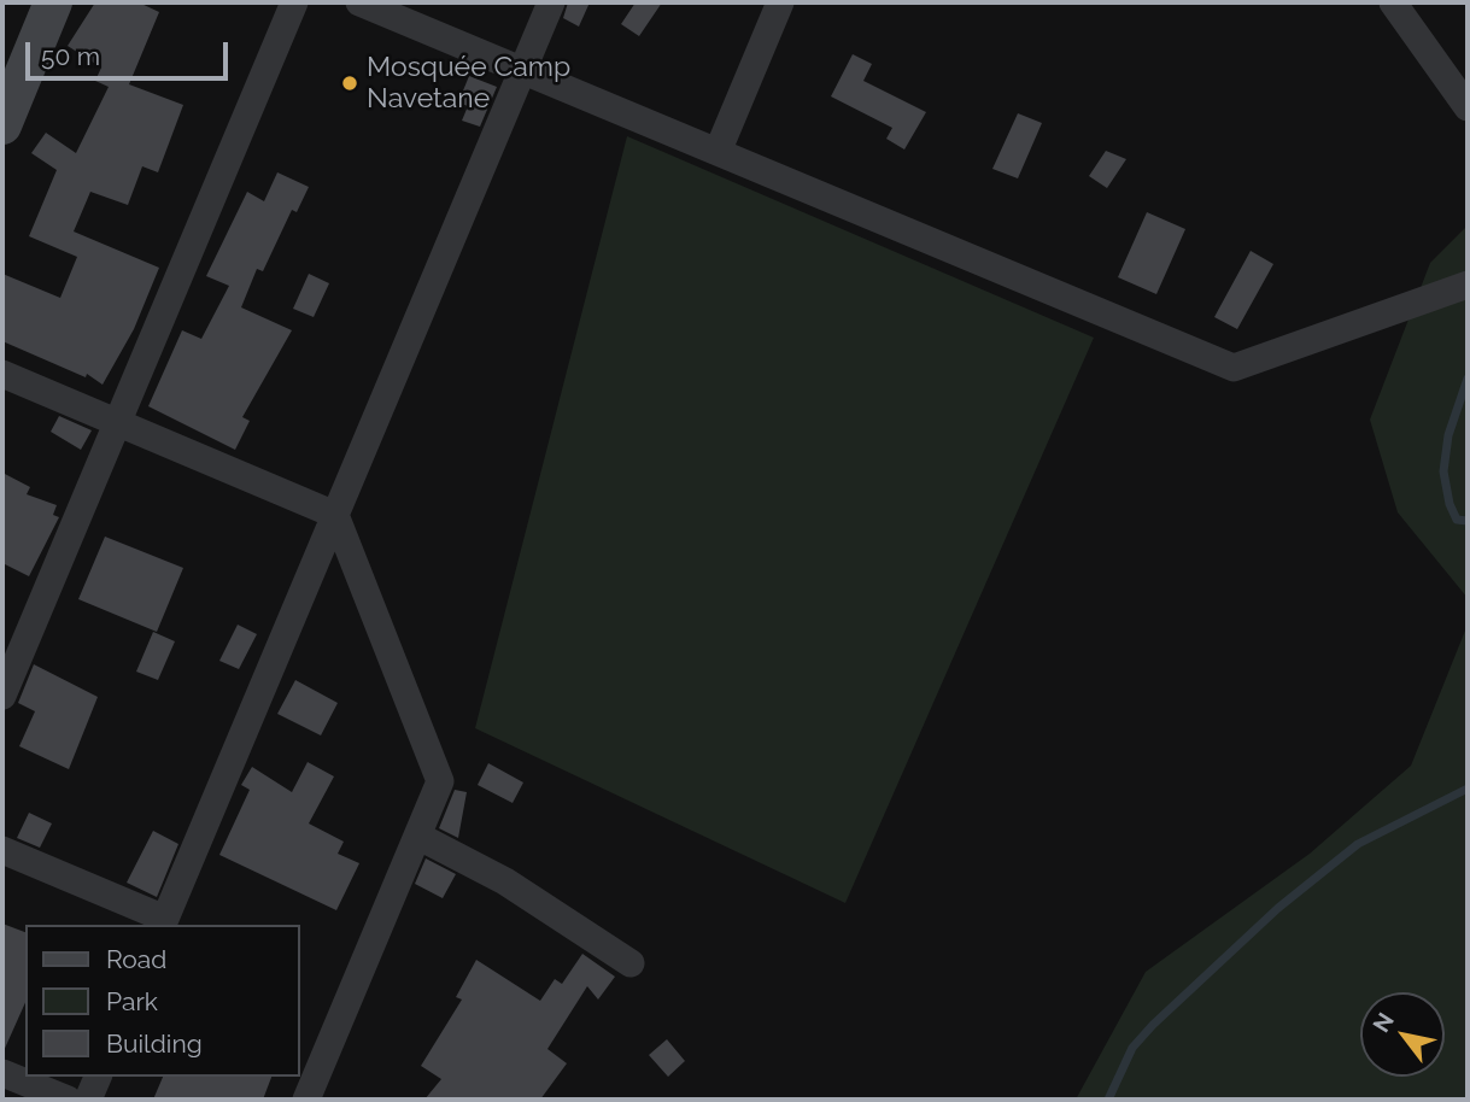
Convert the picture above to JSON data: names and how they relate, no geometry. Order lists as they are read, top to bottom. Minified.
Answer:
{"places":["Mosquée Camp Navetane"],"legend":["Road","Park","Building"],"scale_bar":"50 m","north":"top left"}
